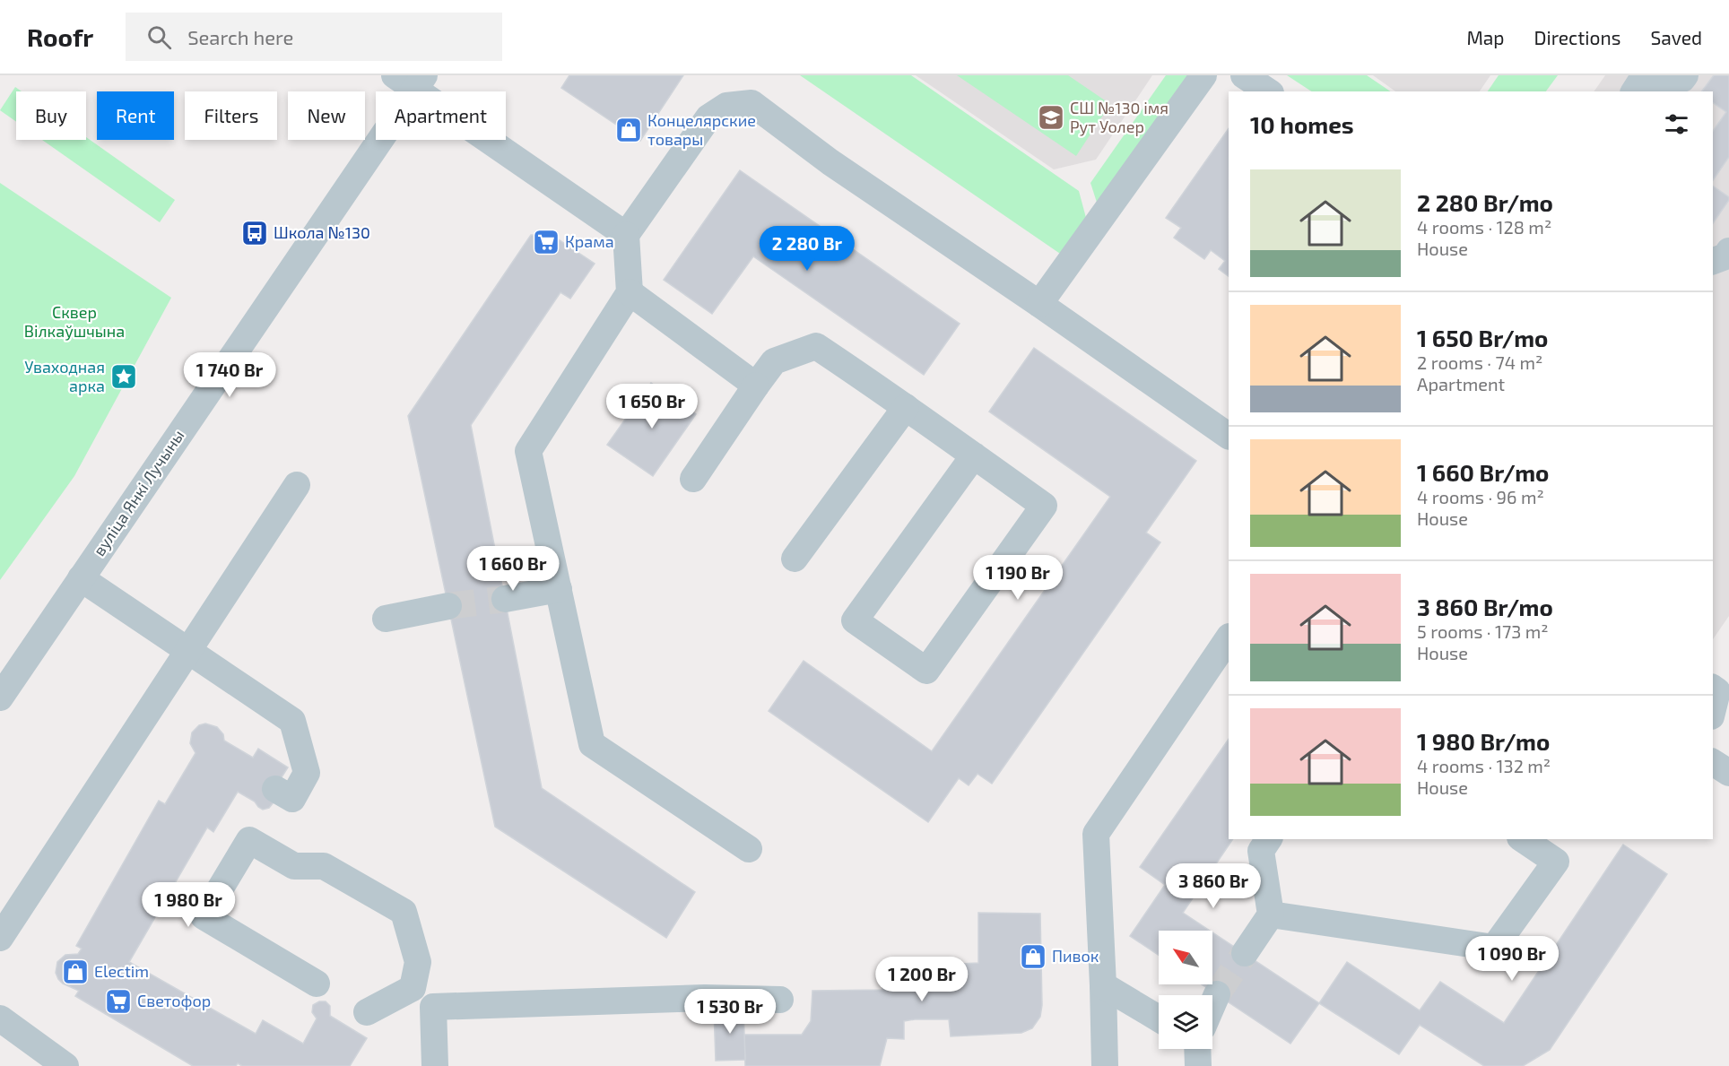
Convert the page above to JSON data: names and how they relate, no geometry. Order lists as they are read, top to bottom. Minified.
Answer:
{"streets":{"street":["вуліца Янкі Лучыны"]},"parks":["Сквер Вілкаўшчына"],"places":{"school or university":["СШ №130 імя Рут Уолер"],"shop":["Концелярские товары","Пивок","Electim"],"bus stop":["Школа №130"],"supermarket":["Крама","Светофор"],"place":["Уваходная арка"]},"north":"top left","page":{"header":"Roofr","search":"Search here","nav":["Map","Directions","Saved"],"chip":["Buy","Rent","Filters","New","Apartment"],"heading":"10 homes","list":[{"name":"2 280 Br/mo","note":"4 rooms · 128 m² · House"},{"name":"1 650 Br/mo","note":"2 rooms · 74 m² · Apartment"},{"name":"1 660 Br/mo","note":"4 rooms · 96 m² · House"},{"name":"3 860 Br/mo","note":"5 rooms · 173 m² · House"},{"name":"1 980 Br/mo","note":"4 rooms · 132 m² · House"}],"price":["2 280 Br","1 740 Br","1 650 Br","1 660 Br","1 190 Br","3 860 Br","1 980 Br","1 090 Br","1 200 Br","1 530 Br"]}}
